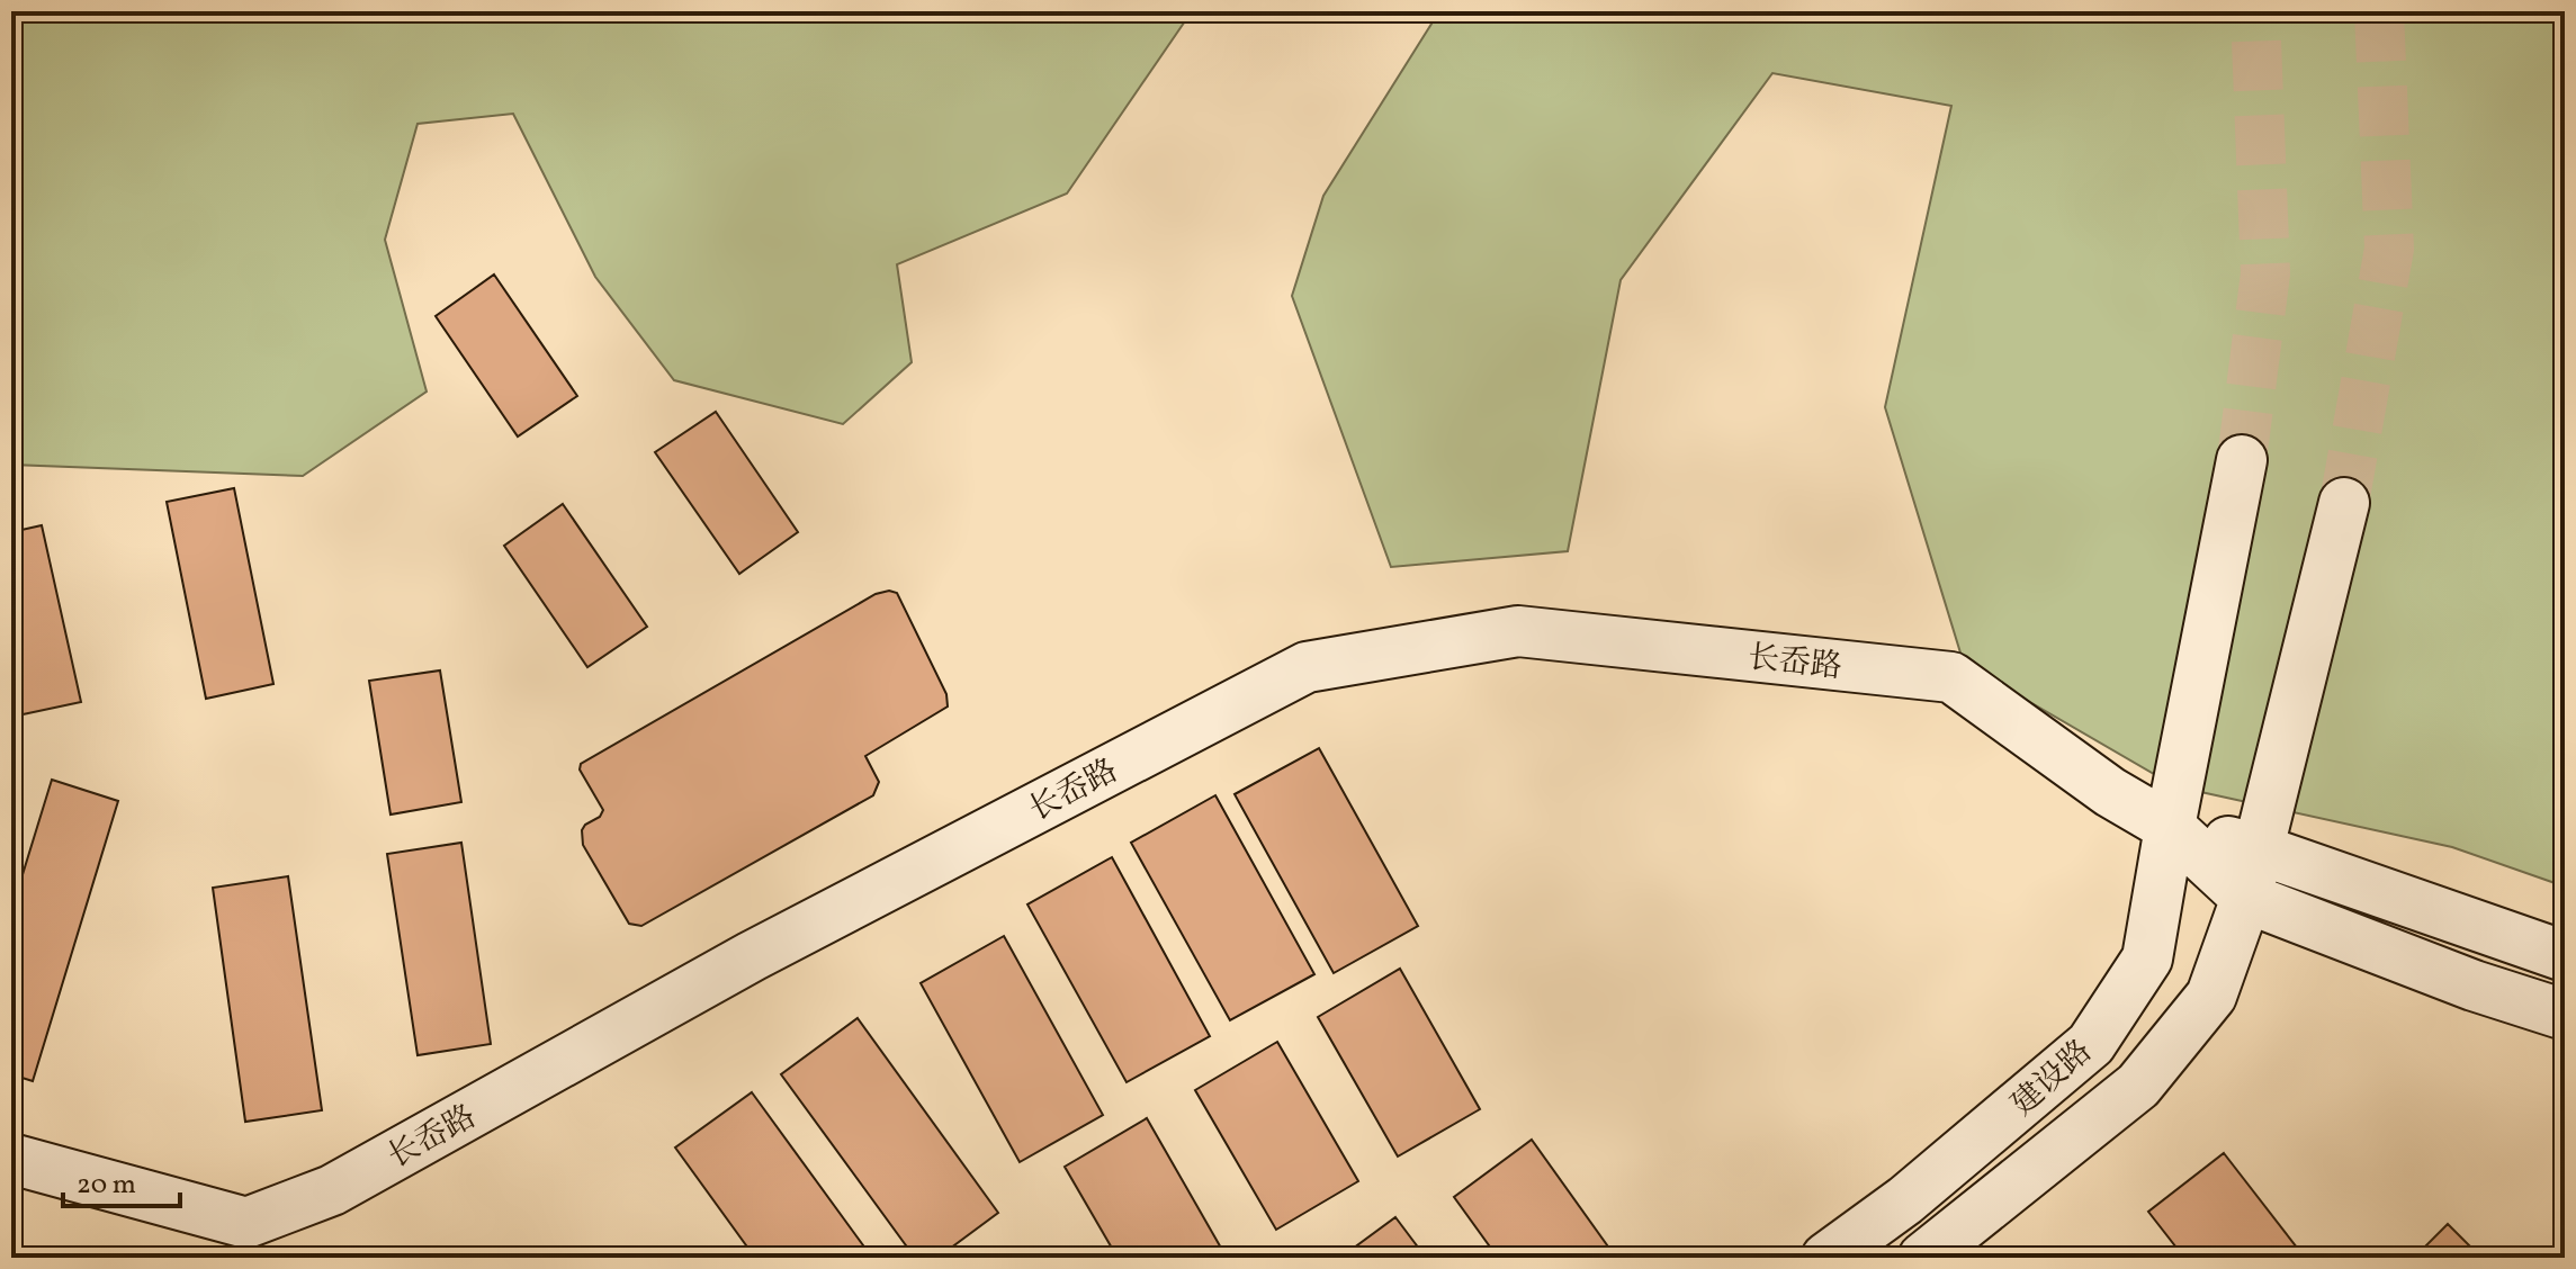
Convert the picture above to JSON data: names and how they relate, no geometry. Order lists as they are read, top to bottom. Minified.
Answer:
{"streets":{"main road":["长岙路","建设路"]},"crossings":[["长岙路","建设路"]],"scale_bar":"20 m"}
